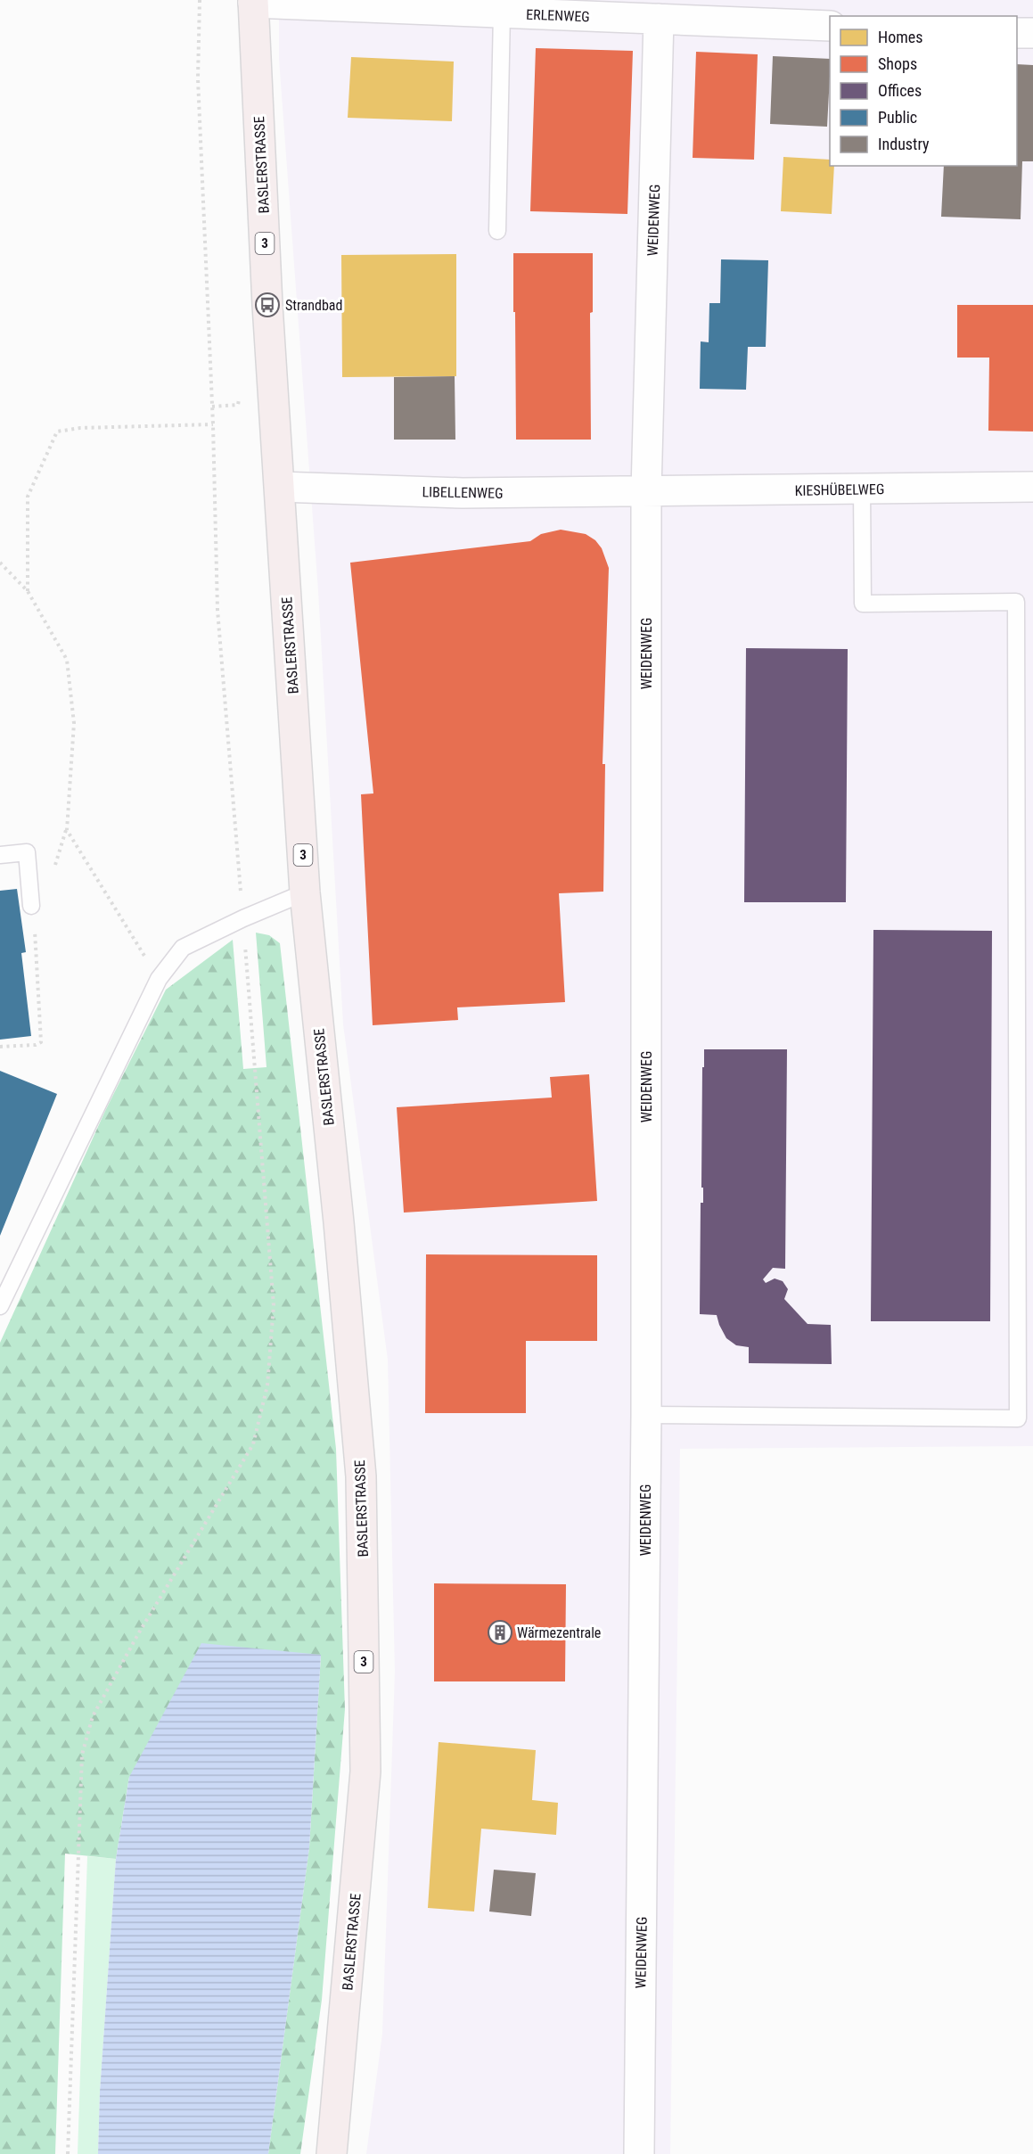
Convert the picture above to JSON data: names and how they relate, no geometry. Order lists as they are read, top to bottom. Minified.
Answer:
{"streets":{"main road":["BASLERSTRASSE","3"],"street":["ERLENWEG","WEIDENWEG","KIESHÜBELWEG","LIBELLENWEG"]},"crossings":[["ERLENWEG","BASLERSTRASSE"],["ERLENWEG","WEIDENWEG"],["BASLERSTRASSE","LIBELLENWEG"],["WEIDENWEG","KIESHÜBELWEG"],["WEIDENWEG","LIBELLENWEG"],["KIESHÜBELWEG","LIBELLENWEG"]],"places":{"bus stop":["Strandbad"],"building":["Wärmezentrale"]},"legend":["Homes","Shops","Offices","Public","Industry"]}
